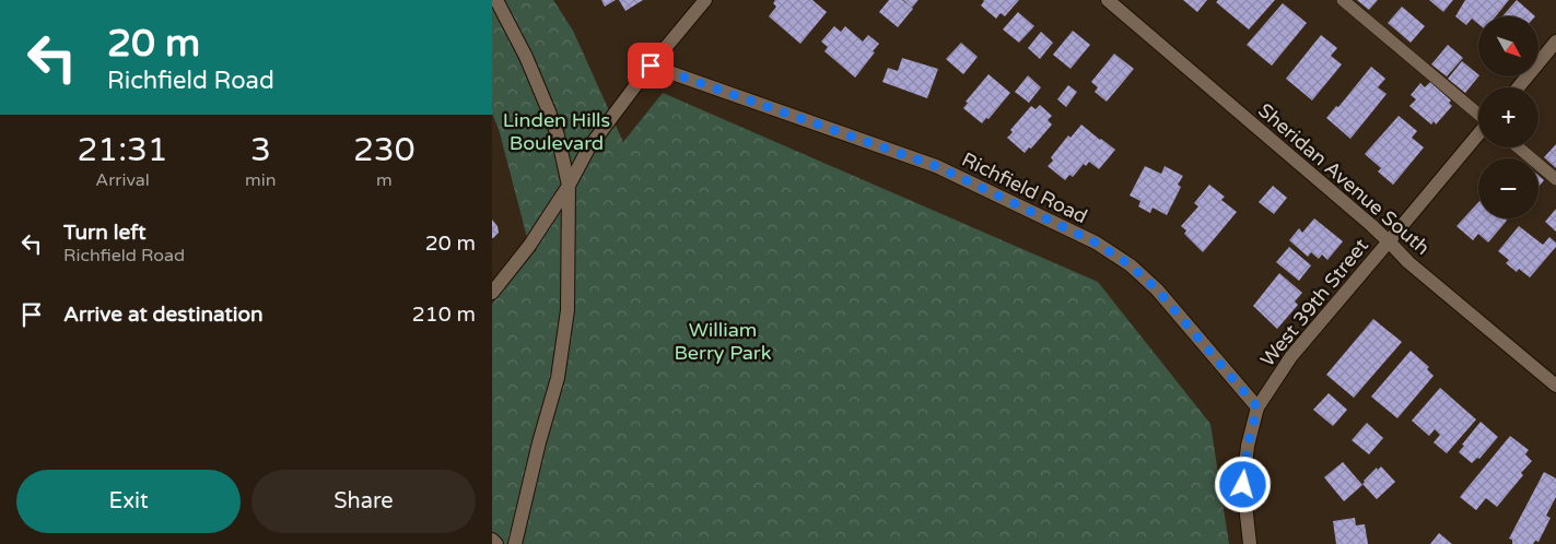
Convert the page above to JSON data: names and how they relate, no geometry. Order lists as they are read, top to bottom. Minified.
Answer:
{"streets":{"street":["Sheridan Avenue South","Richfield Road","West 39th Street"]},"crossings":[["Sheridan Avenue South","West 39th Street"],["Richfield Road","West 39th Street"]],"parks":["Linden Hills Boulevard","William Berry Park"],"north":"bottom right","page":{"turn":["20 m","Richfield Road"],"map_buttons":["+","−"],"eta":["21:31","Arrival","3","min","230","m"],"list":[{"name":"Turn left","note":"Richfield Road","value":"20 m"},{"name":"Arrive at destination","value":"210 m"}],"buttons":["Exit","Share"]}}
